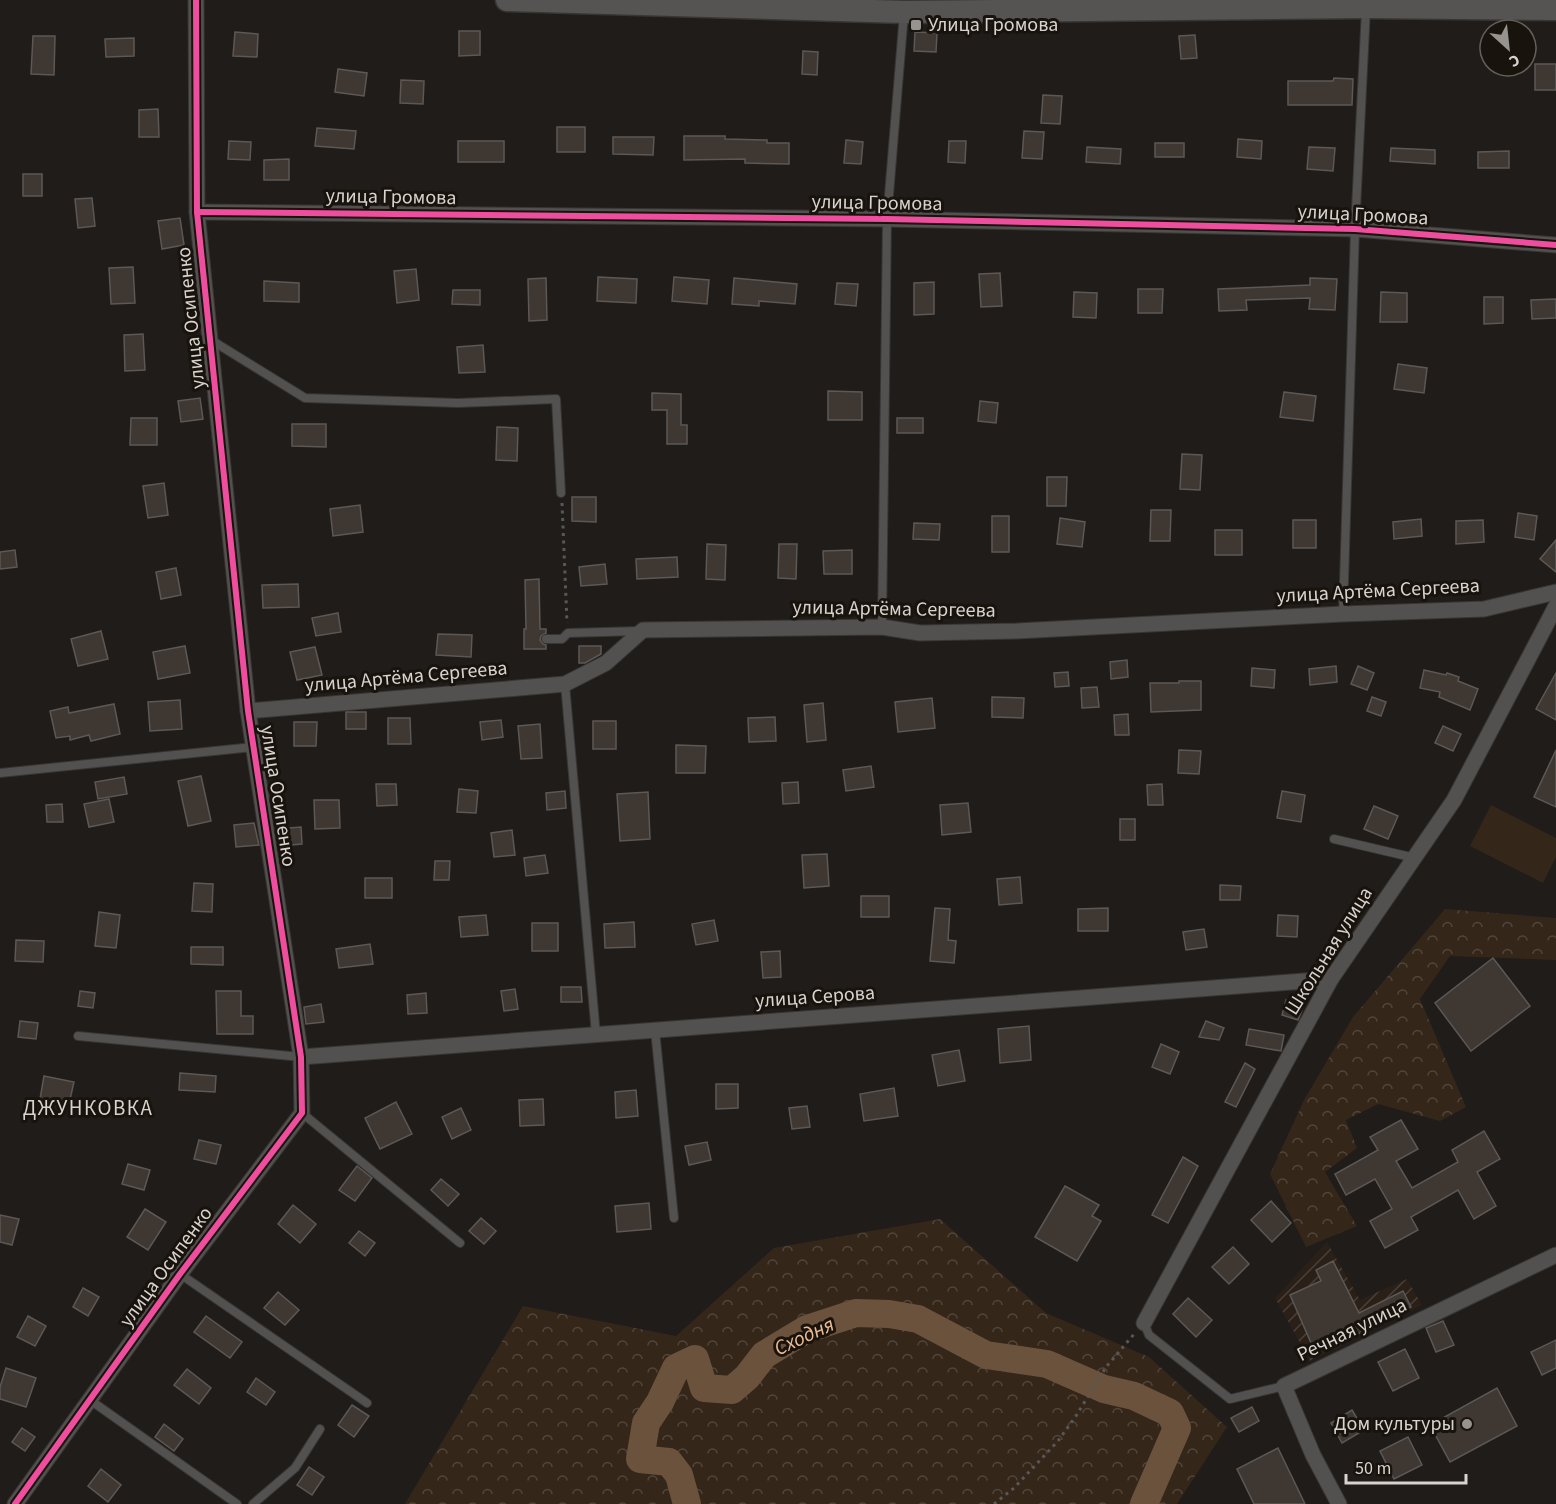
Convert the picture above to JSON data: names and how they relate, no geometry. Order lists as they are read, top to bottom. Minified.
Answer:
{"streets":{"street":["улица Громова","улица Осипенко","улица Артёма Сергеева","Школьная улица","улица Серова","Речная улица"]},"crossings":[["улица Громова","улица Осипенко"],["улица Осипенко","улица Артёма Сергеева"],["улица Осипенко","улица Серова"],["Школьная улица","улица Серова"]],"districts":["ДЖУНКОВКА"],"water":["Сходня"],"places":{"transit":["Улица Громова"],"other":["Дом культуры"]},"scale_bar":"50 m","north":"bottom right"}
